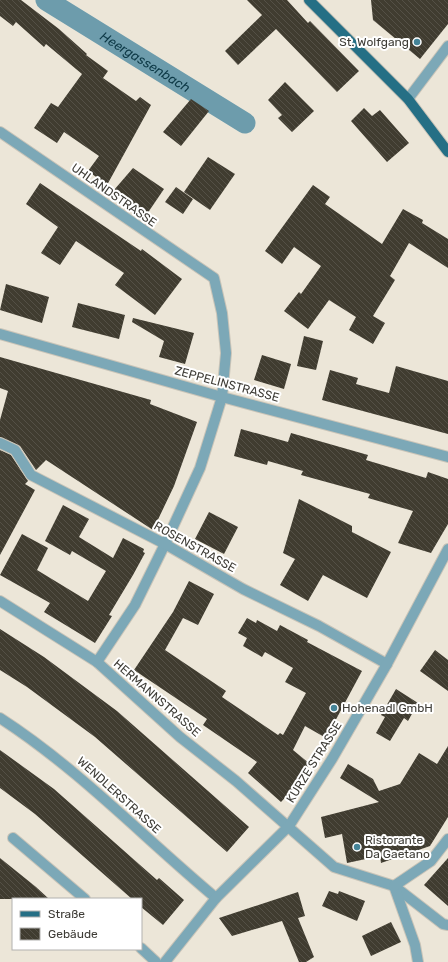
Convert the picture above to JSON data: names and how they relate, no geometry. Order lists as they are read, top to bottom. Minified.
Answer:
{"streets":{"street":["UHLANDSTRASSE","ZEPPELINSTRASSE","ROSENSTRASSE","HERMANNSTRASSE","KURZE STRASSE","WENDLERSTRASSE"]},"crossings":[["UHLANDSTRASSE","ZEPPELINSTRASSE"],["ROSENSTRASSE","KURZE STRASSE"],["HERMANNSTRASSE","KURZE STRASSE"],["KURZE STRASSE","WENDLERSTRASSE"]],"water":["Heergassenbach"],"places":["St. Wolfgang","Hohenadl GmbH","Ristorante Da Gaetano"],"legend":["Straße","Gebäude"]}
